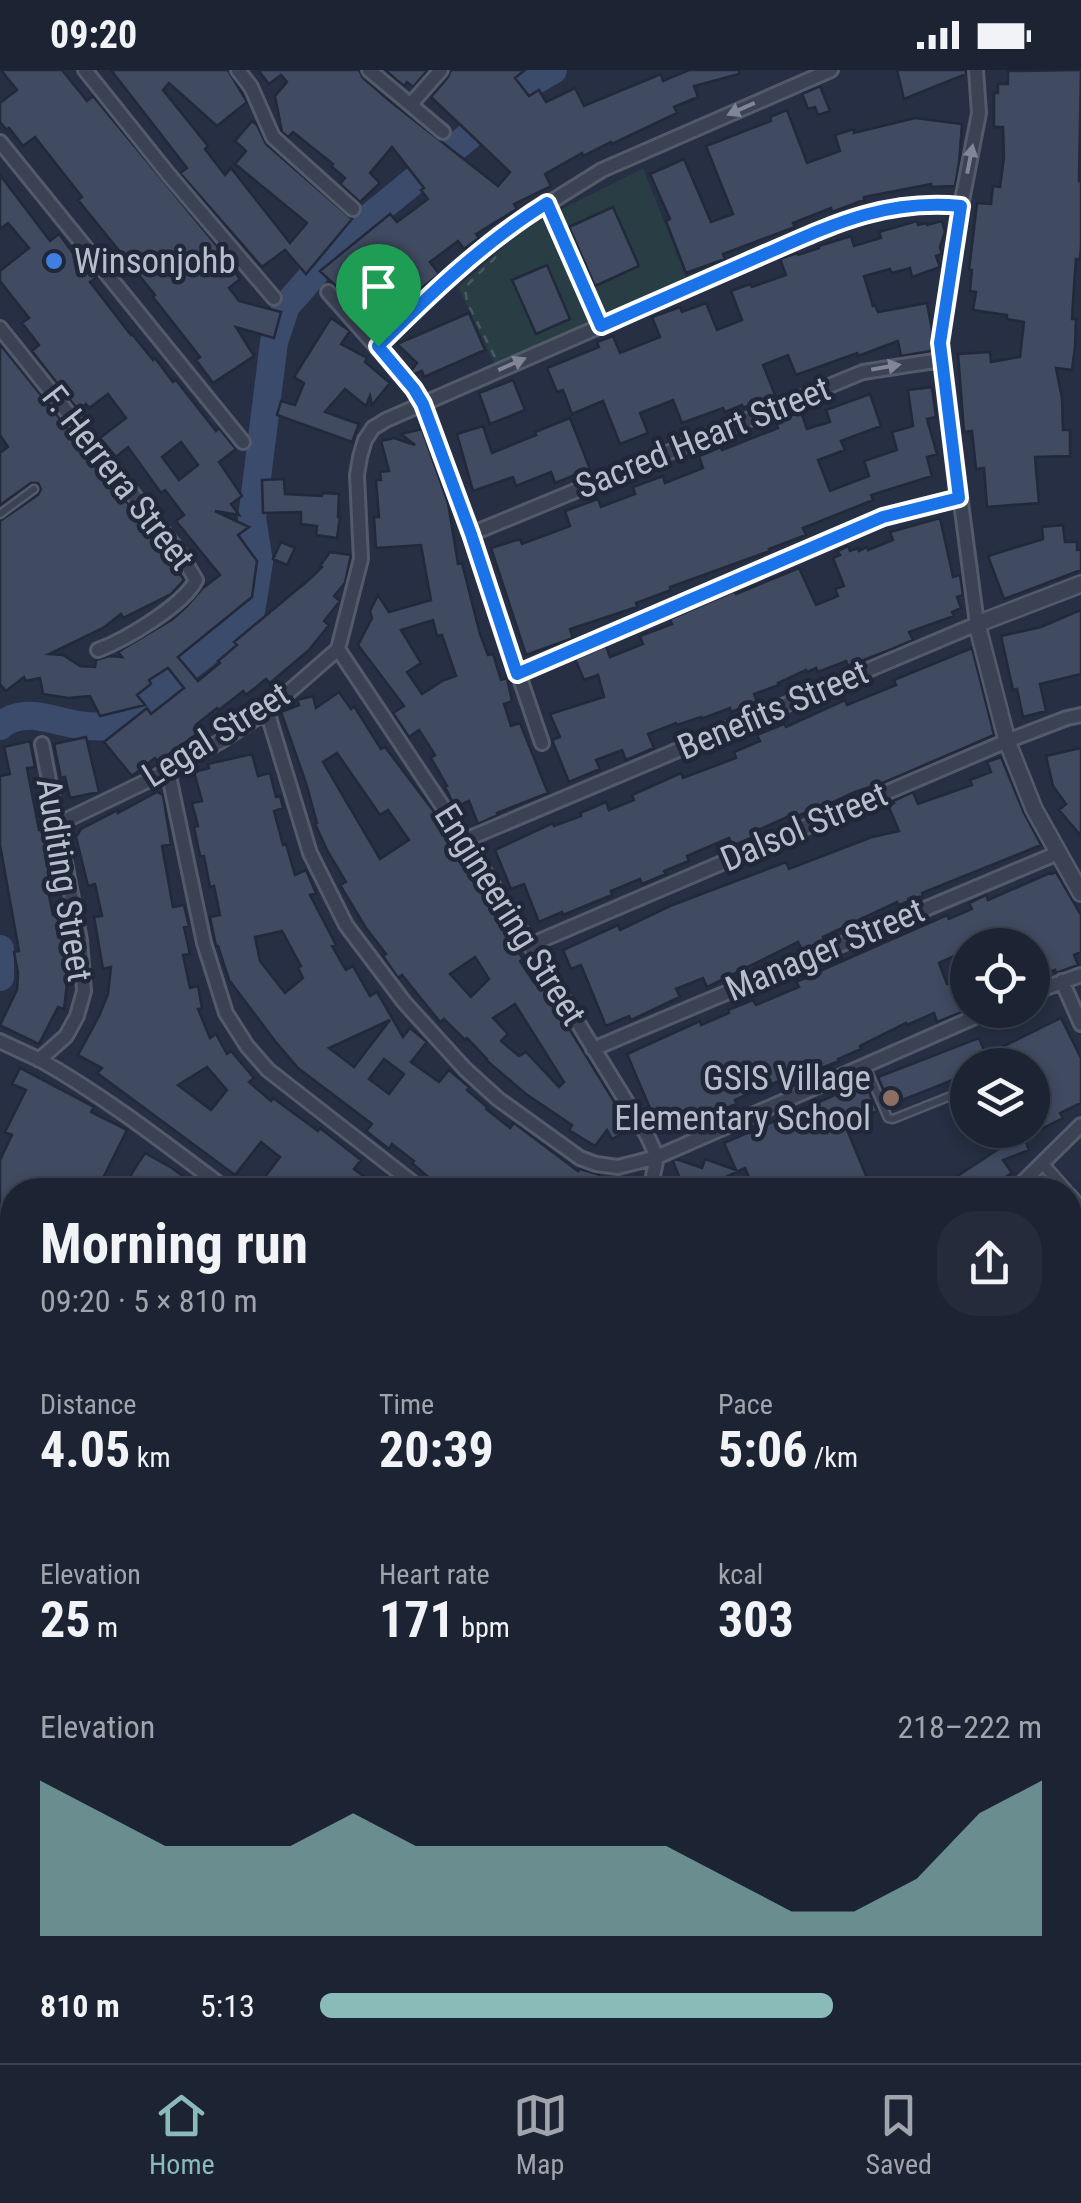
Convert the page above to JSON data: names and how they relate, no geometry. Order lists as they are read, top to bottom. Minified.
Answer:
{"streets":{"street":["Sacred Heart Street","F. Herrera Street","Benefits Street","Legal Street","Dalsol Street","Auditing Street","Engineering Street","Manager Street"]},"crossings":[["Benefits Street","Engineering Street"],["Legal Street","Auditing Street"],["Legal Street","Engineering Street"],["Dalsol Street","Engineering Street"],["Engineering Street","Manager Street"]],"one_way":["Sacred Heart Street"],"places":["Winsonjohb","GSIS Village Elementary School"],"page":{"status":"09:20","heading":["Morning run","09:20 · 5 × 810 m"],"stats":[["Distance","4.05 km"],["Time","20:39"],["Pace","5:06 /km"],["Elevation","25 m"],["Heart rate","171 bpm"],["kcal","303"]],"chart":["Elevation","218–222 m"],"list":[{"name":"810 m","note":"5:13"}],"tabs":["Home","Map","Saved"]}}
